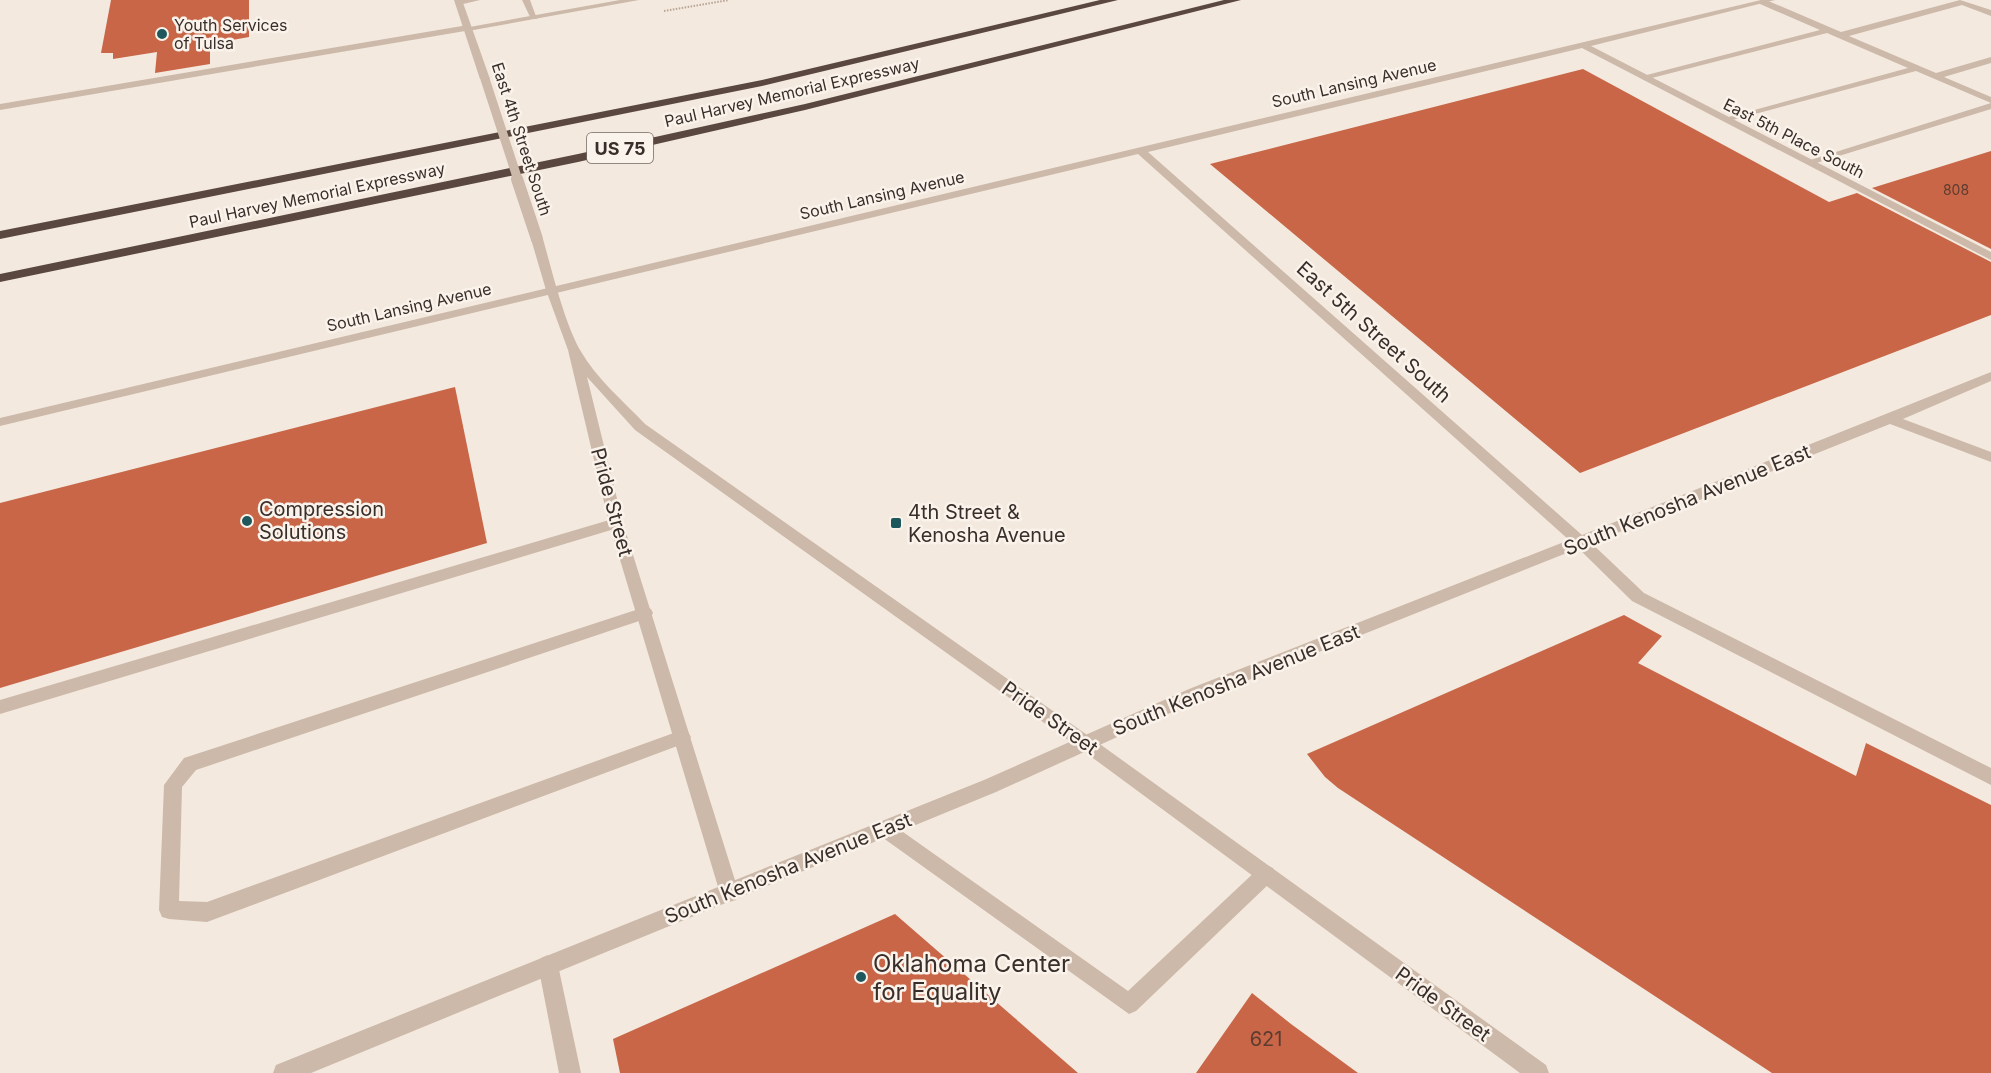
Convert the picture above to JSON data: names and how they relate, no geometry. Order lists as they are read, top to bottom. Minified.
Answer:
{"streets":{"highway":["Paul Harvey Memorial Expressway","US 75"],"street":["South Lansing Avenue","East 5th Place South","East 4th Street South","East 5th Street South","South Kenosha Avenue East","Pride Street"]},"crossings":[["South Lansing Avenue","East 5th Place South"],["South Lansing Avenue","East 4th Street South"],["South Lansing Avenue","East 5th Street South"],["South Lansing Avenue","Pride Street"],["East 4th Street South","Pride Street"],["East 5th Street South","South Kenosha Avenue East"],["South Kenosha Avenue East","Pride Street"]],"places":{"other":["Youth Services of Tulsa","Compression Solutions","Oklahoma Center for Equality"],"transit":["4th Street & Kenosha Avenue"]},"house_numbers":["808","621"]}
